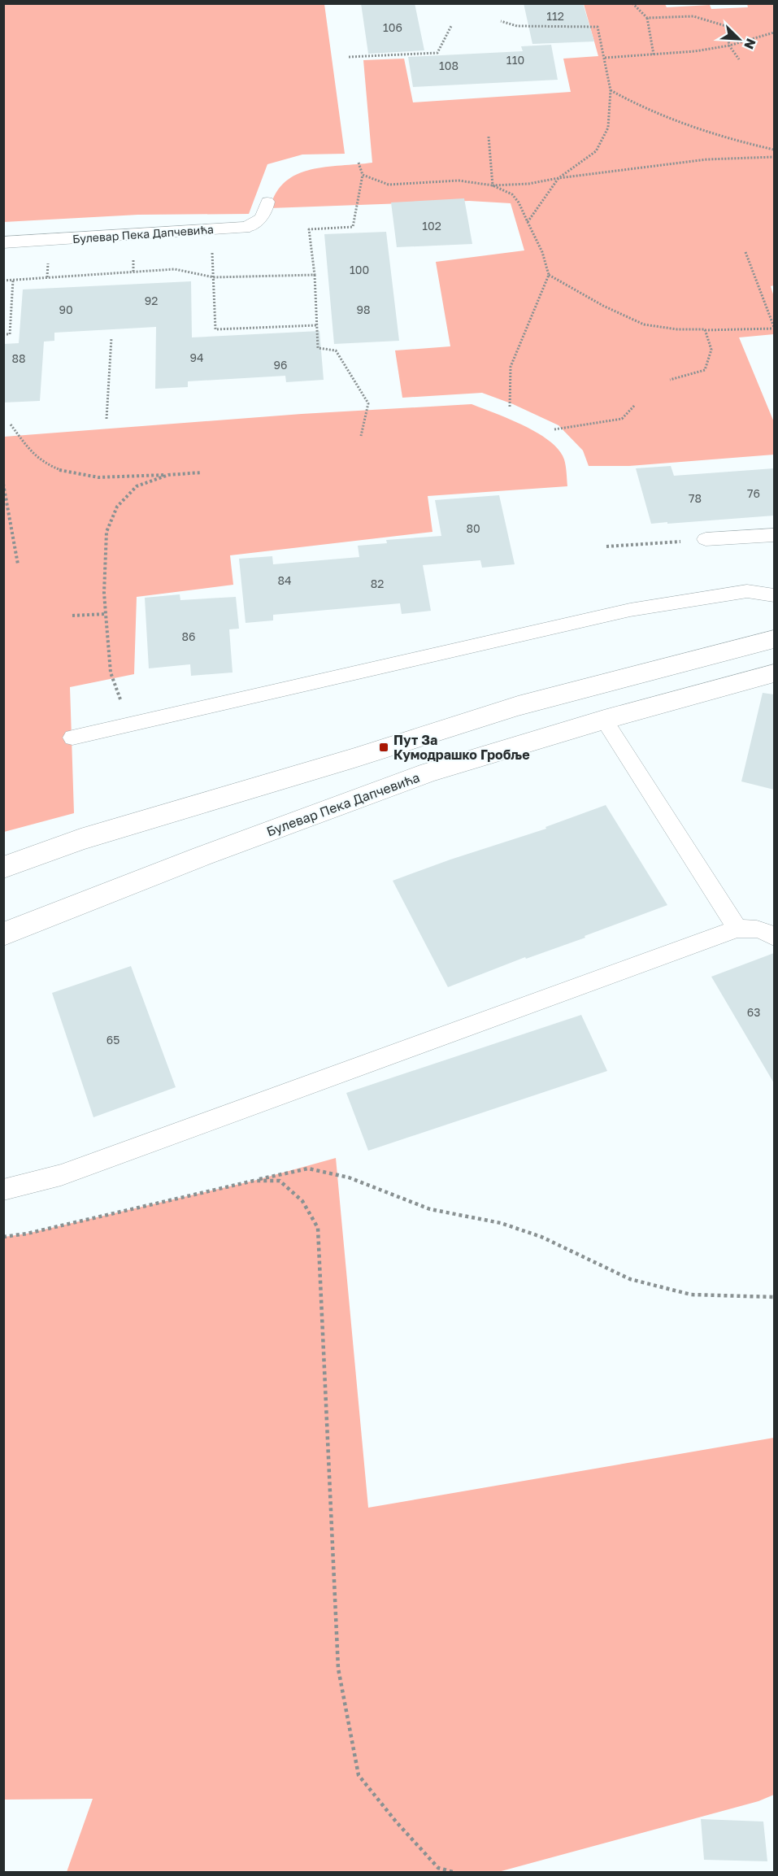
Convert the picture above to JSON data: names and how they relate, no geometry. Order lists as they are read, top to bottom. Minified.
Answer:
{"streets":{"street":["Булевар Пека Дапчевића"]},"places":{"transit":["Пут За Кумодрашко Гробље"]},"house_numbers":["112","106","110","108","102","100","92","90","98","94","88","96","76","78","80","84","82","86","63","65"],"north":"bottom right"}
